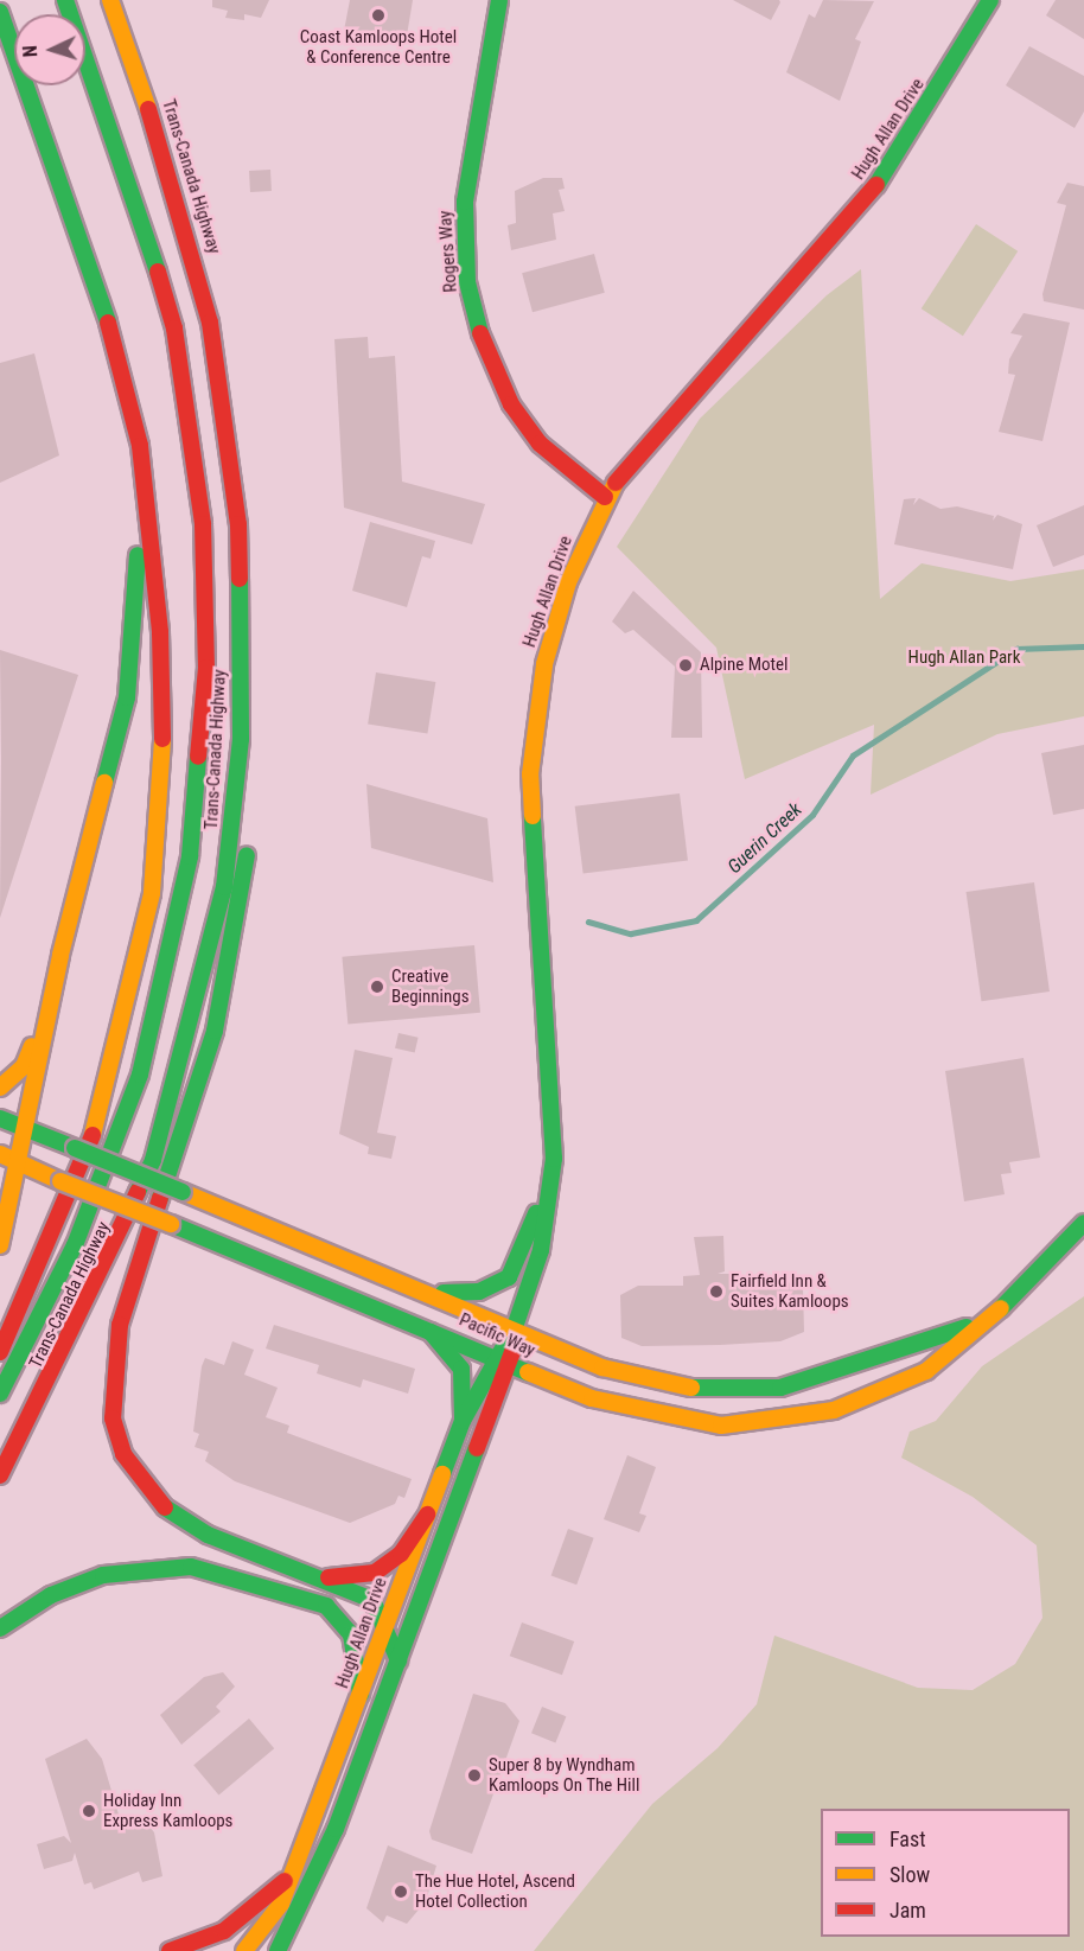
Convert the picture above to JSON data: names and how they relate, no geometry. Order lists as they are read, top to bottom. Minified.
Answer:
{"streets":{"main road":["Hugh Allan Drive","Trans-Canada Highway","Rogers Way","Pacific Way"]},"crossings":[["Hugh Allan Drive","Rogers Way"],["Hugh Allan Drive","Pacific Way"]],"water":["Guerin Creek"],"parks":["Hugh Allan Park"],"places":["Coast Kamloops Hotel & Conference Centre","Alpine Motel","Creative Beginnings","Fairfield Inn & Suites Kamloops","Super 8 by Wyndham Kamloops On The Hill","Holiday Inn Express Kamloops","The Hue Hotel, Ascend Hotel Collection"],"legend":["Fast","Slow","Jam"],"north":"left"}
